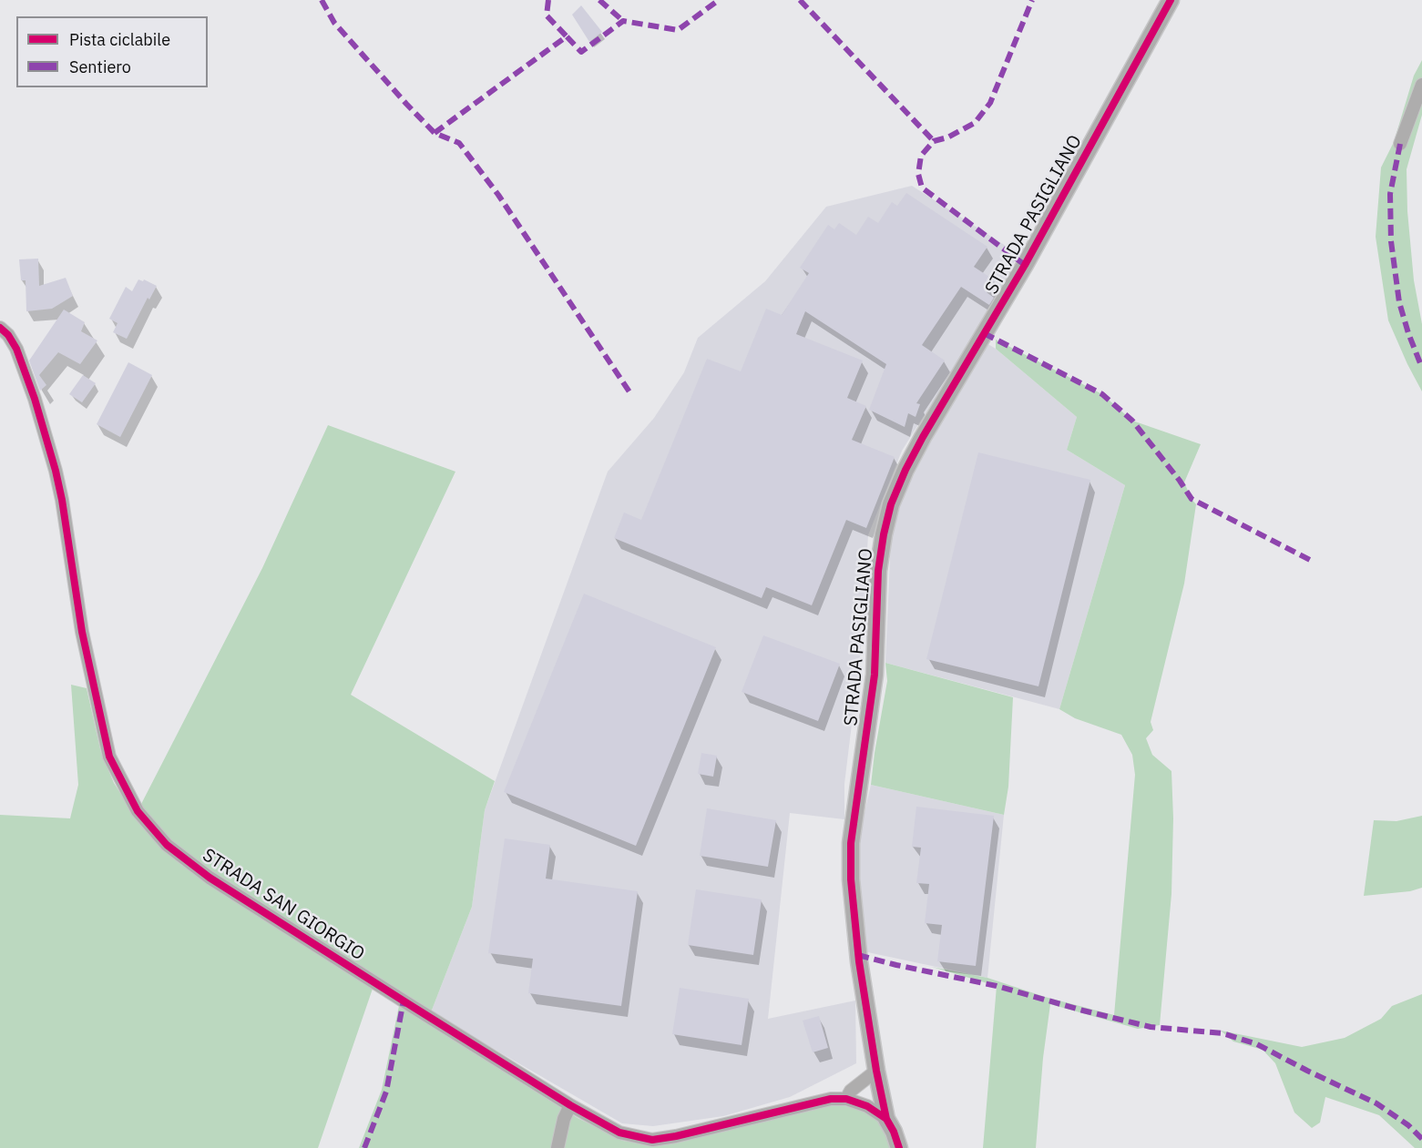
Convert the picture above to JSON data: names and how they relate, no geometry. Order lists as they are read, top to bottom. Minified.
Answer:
{"streets":{"street":["STRADA PASIGLIANO","STRADA SAN GIORGIO"]},"crossings":[["STRADA PASIGLIANO","STRADA SAN GIORGIO"]],"legend":["Pista ciclabile","Sentiero"]}
